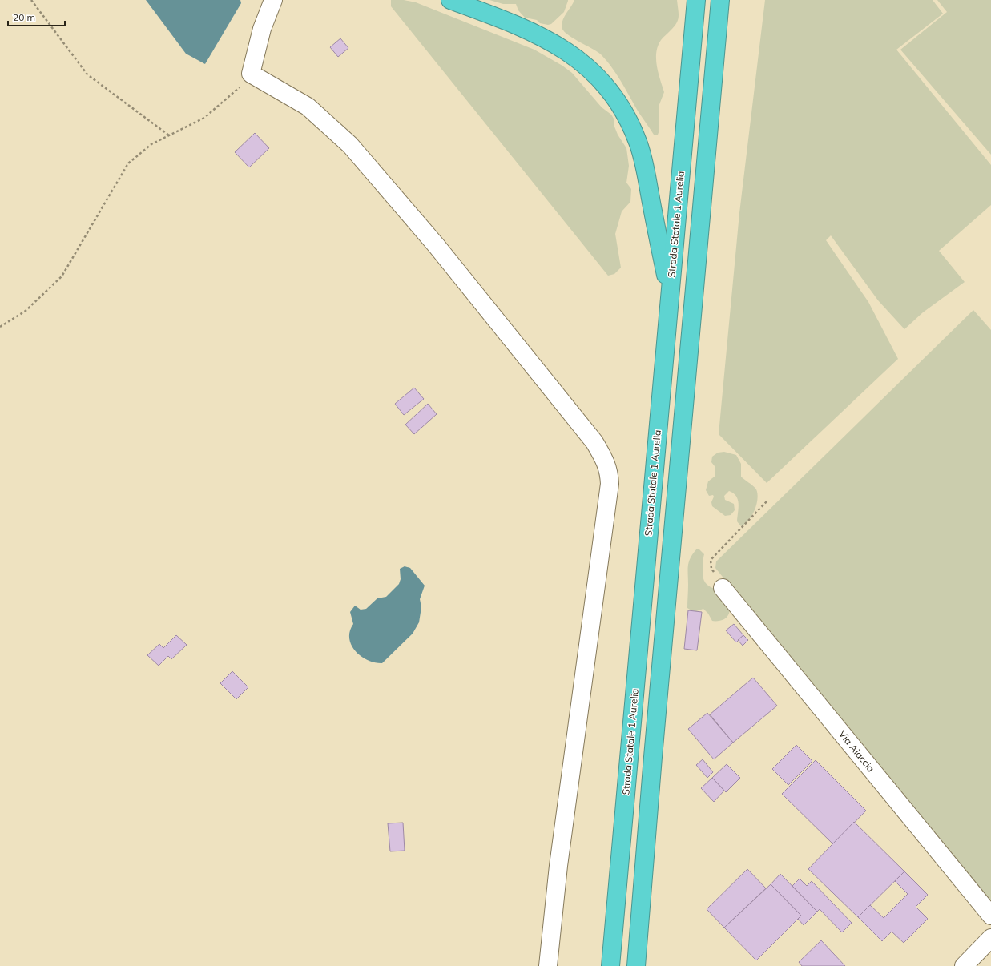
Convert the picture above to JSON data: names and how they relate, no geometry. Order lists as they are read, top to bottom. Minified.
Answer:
{"streets":{"highway":["Strada Statale 1 Aurelia"],"street":["Via Aiaccia"]},"scale_bar":"20 m"}
